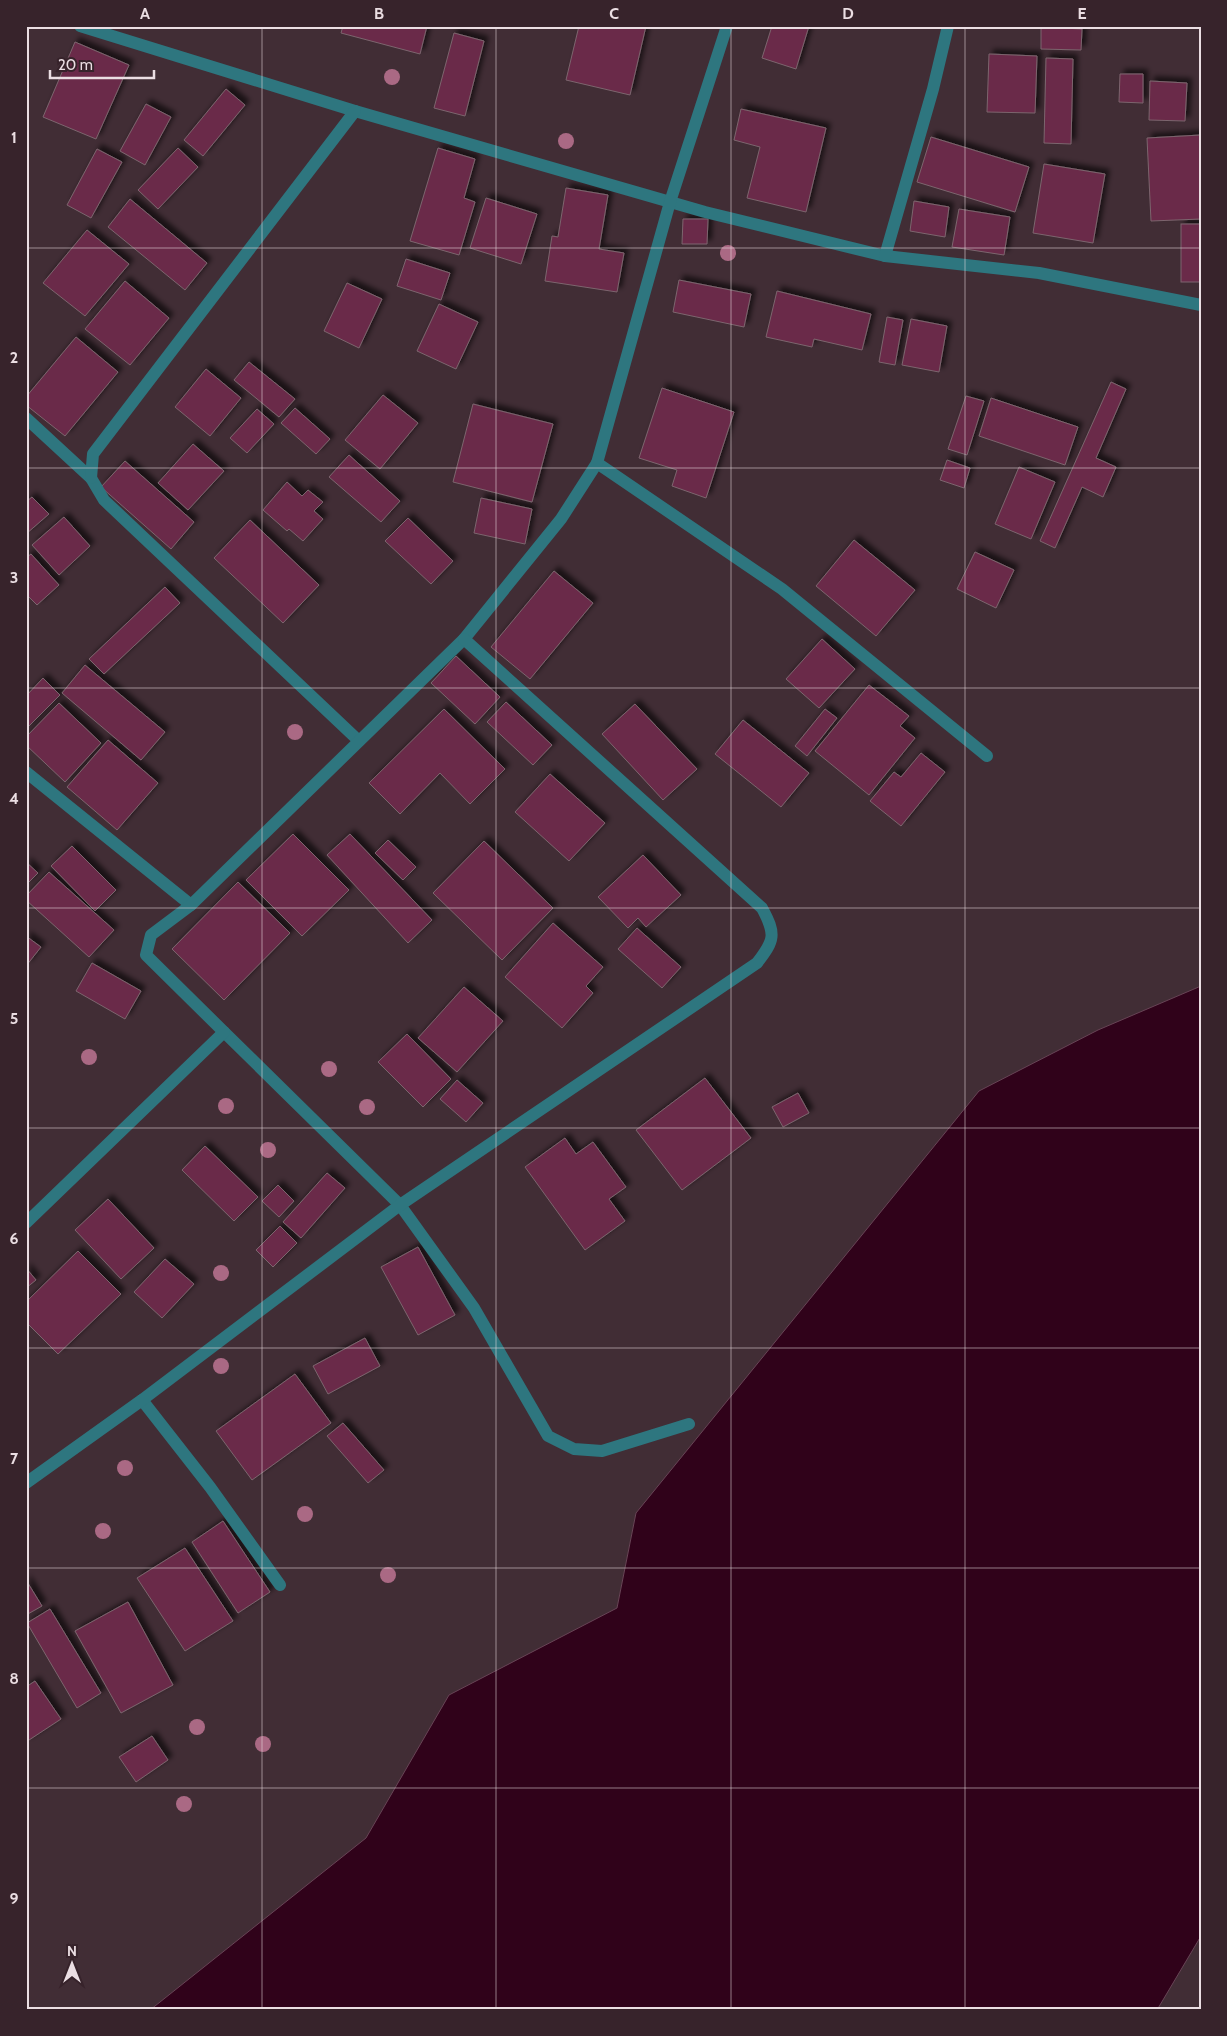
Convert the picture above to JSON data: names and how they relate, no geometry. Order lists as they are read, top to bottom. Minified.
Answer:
{"scale_bar":"20 m","north":"top","grid":{"columns":["A","B","C","D","E"],"rows":["1","2","3","4","5","6","7","8","9"]}}
